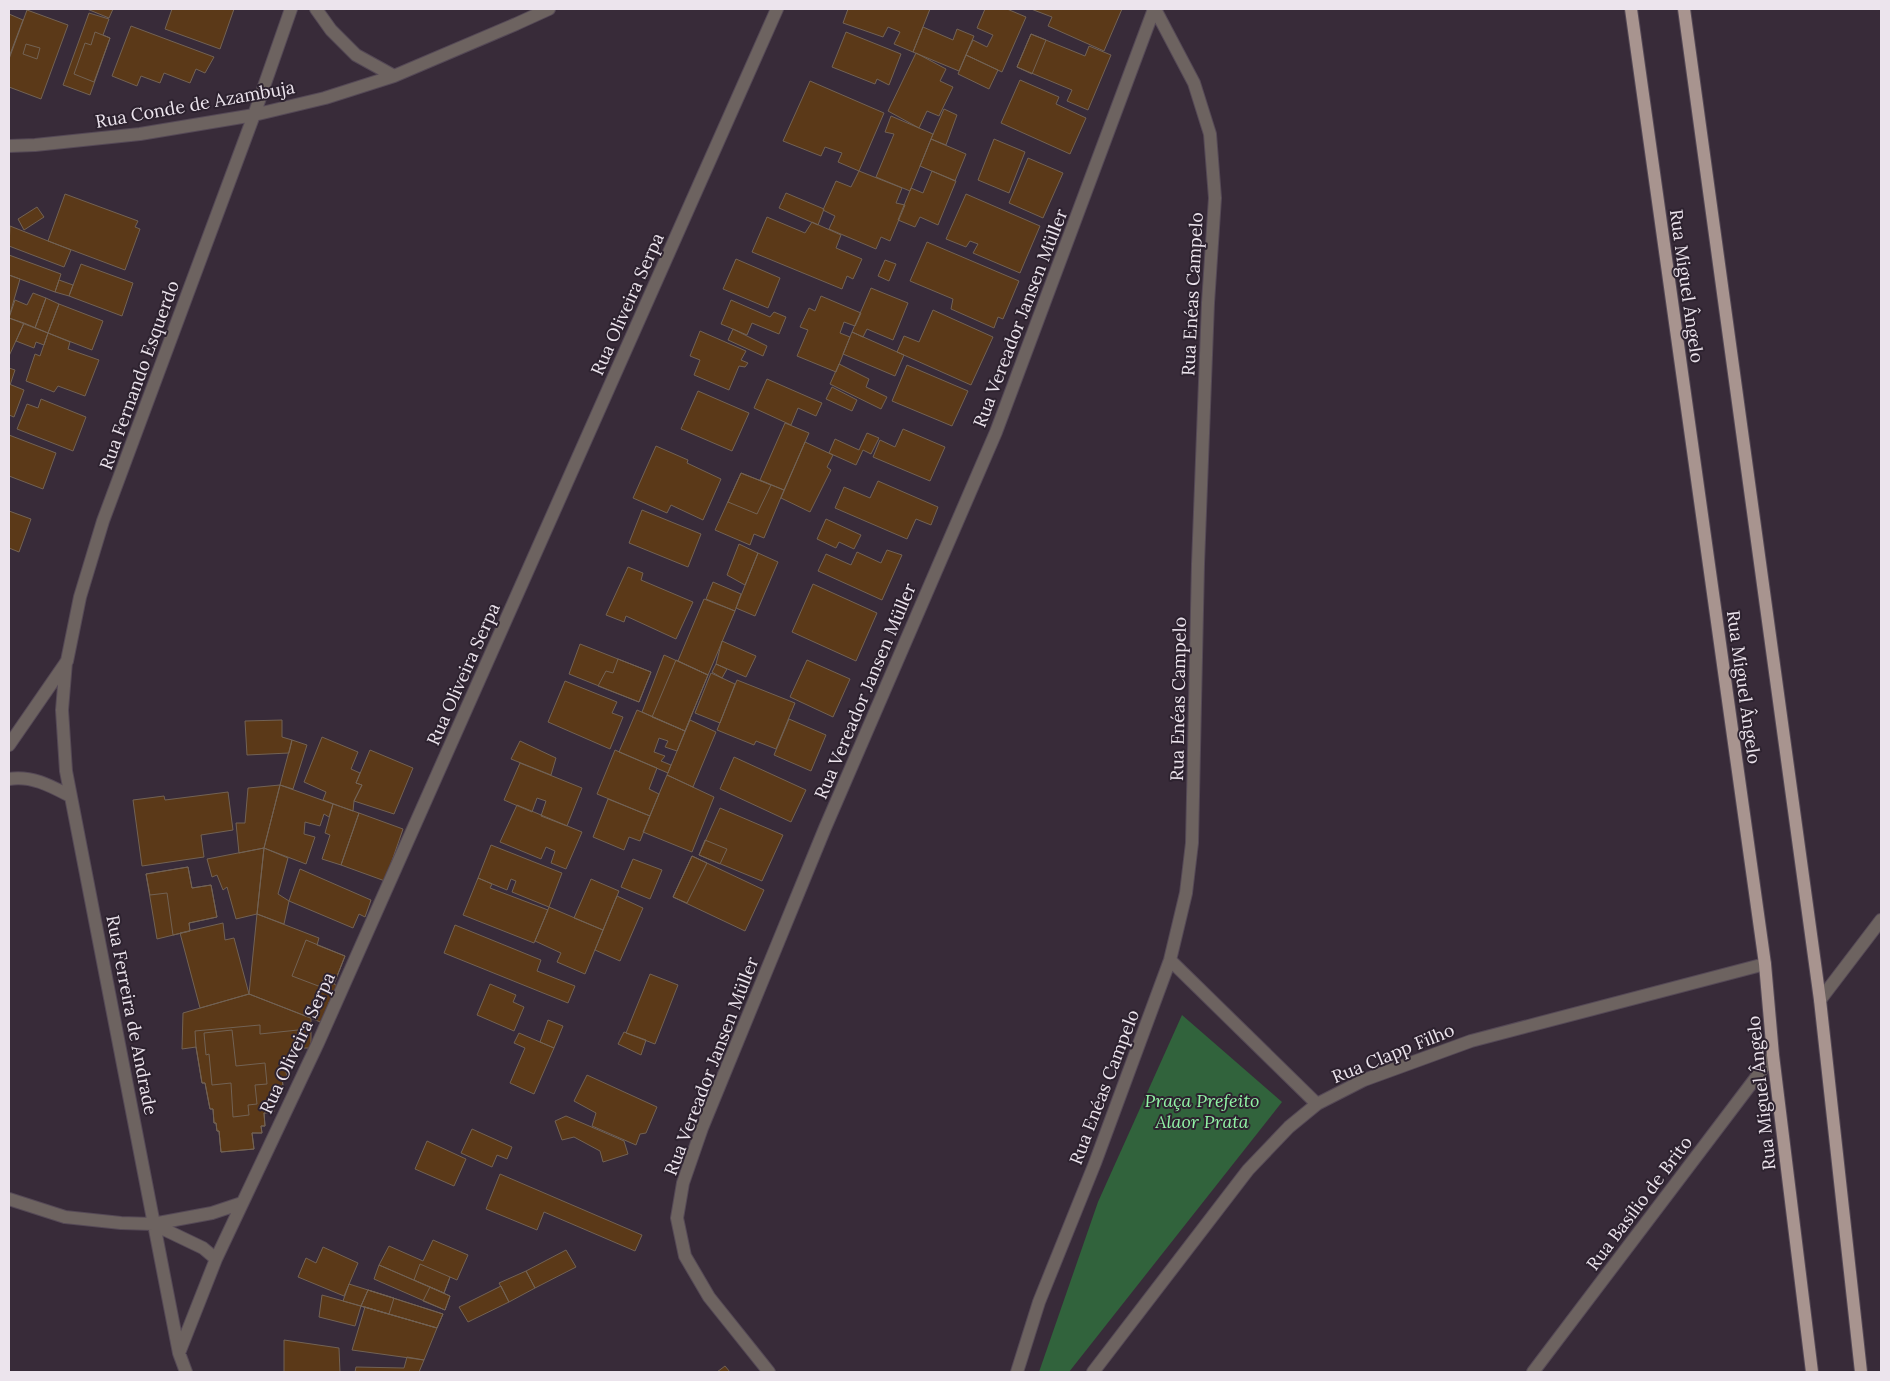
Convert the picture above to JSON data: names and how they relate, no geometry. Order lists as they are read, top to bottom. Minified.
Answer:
{"streets":{"main road":["Rua Miguel Ângelo"],"street":["Rua Conde de Azambuja","Rua Enéas Campelo","Rua Oliveira Serpa","Rua Vereador Jansen Müller","Rua Fernando Esquerdo","Rua Ferreira de Andrade","Rua Clapp Filho","Rua Basílio de Brito"]},"crossings":[["Rua Conde de Azambuja","Rua Fernando Esquerdo"],["Rua Miguel Ângelo","Rua Clapp Filho"],["Rua Miguel Ângelo","Rua Basílio de Brito"],["Rua Enéas Campelo","Rua Vereador Jansen Müller"],["Rua Oliveira Serpa","Rua Ferreira de Andrade"],["Rua Fernando Esquerdo","Rua Ferreira de Andrade"]],"parks":["Praça Prefeito Alaor Prata"]}
